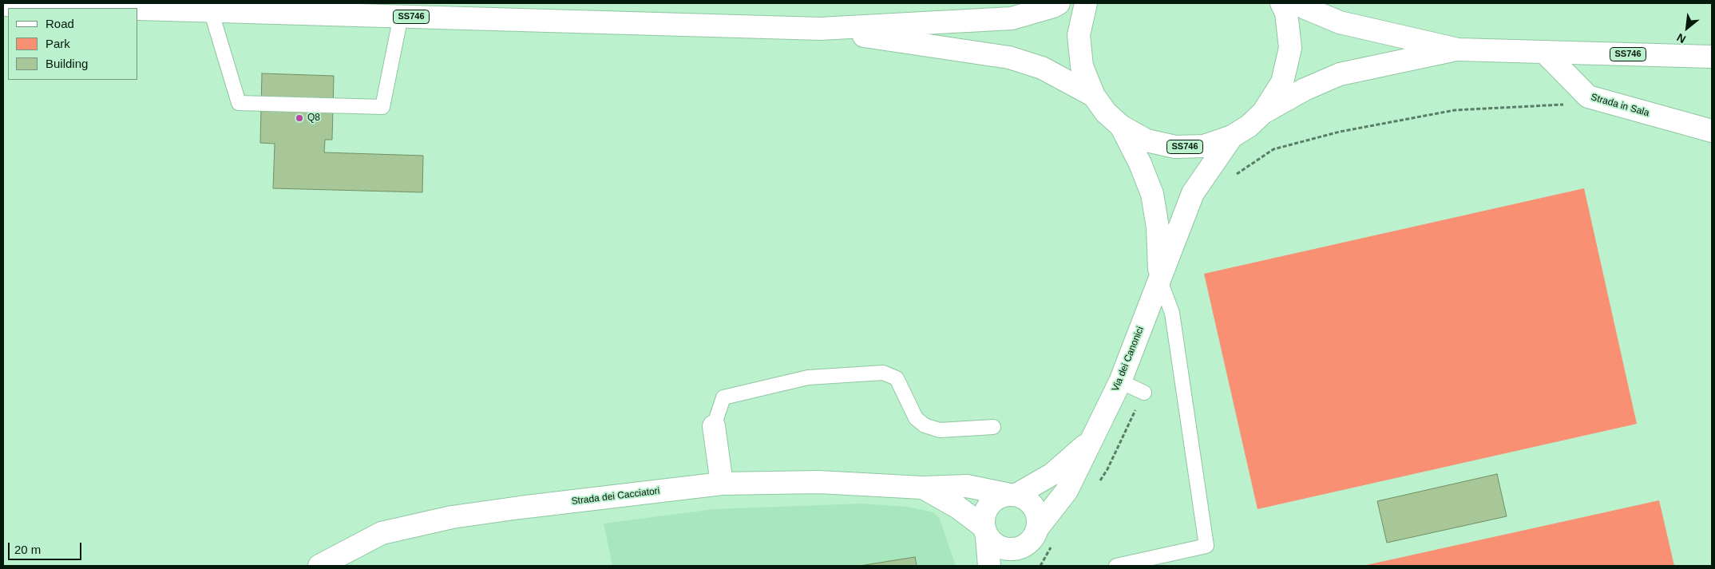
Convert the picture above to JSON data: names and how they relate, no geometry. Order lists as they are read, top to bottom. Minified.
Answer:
{"streets":{"main road":["SS746","Strada in Sala","Via dei Canonici","Strada dei Cacciatori"]},"crossings":[["SS746","Strada in Sala"],["SS746","Via dei Canonici"],["Via dei Canonici","Strada dei Cacciatori"]],"places":["Q8"],"legend":["Road","Park","Building"],"scale_bar":"20 m","north":"bottom left"}
